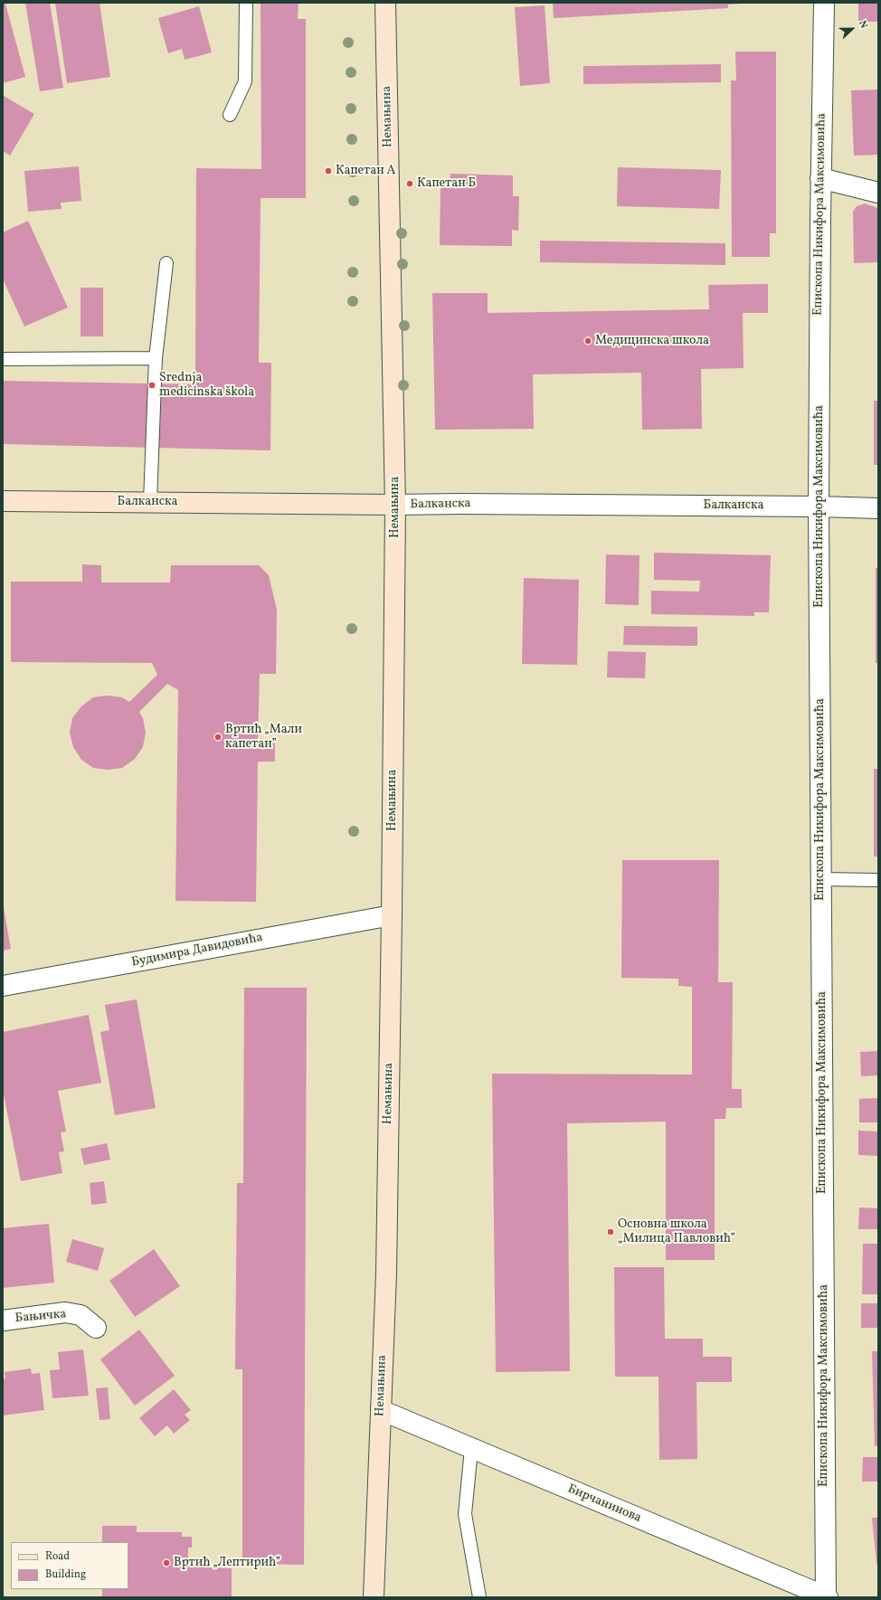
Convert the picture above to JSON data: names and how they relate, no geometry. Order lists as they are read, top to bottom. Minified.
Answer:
{"streets":{"street":["Немањина","Епископа Никифора Максимовића","Балканска","Будимира Давидовића","Бањичка","Бирчанинова"]},"crossings":[["Немањина","Балканска"],["Немањина","Будимира Давидовића"],["Немањина","Бирчанинова"],["Епископа Никифора Максимовића","Балканска"],["Епископа Никифора Максимовића","Бирчанинова"]],"places":["Капетан А","Капетан Б","Медицинска школа","Srednja medicinska škola","Вртић „Мали капетан”","Основна школа „Милица Павловић”","Вртић „Лептирић”"],"legend":["Road","Building"],"north":"right"}
